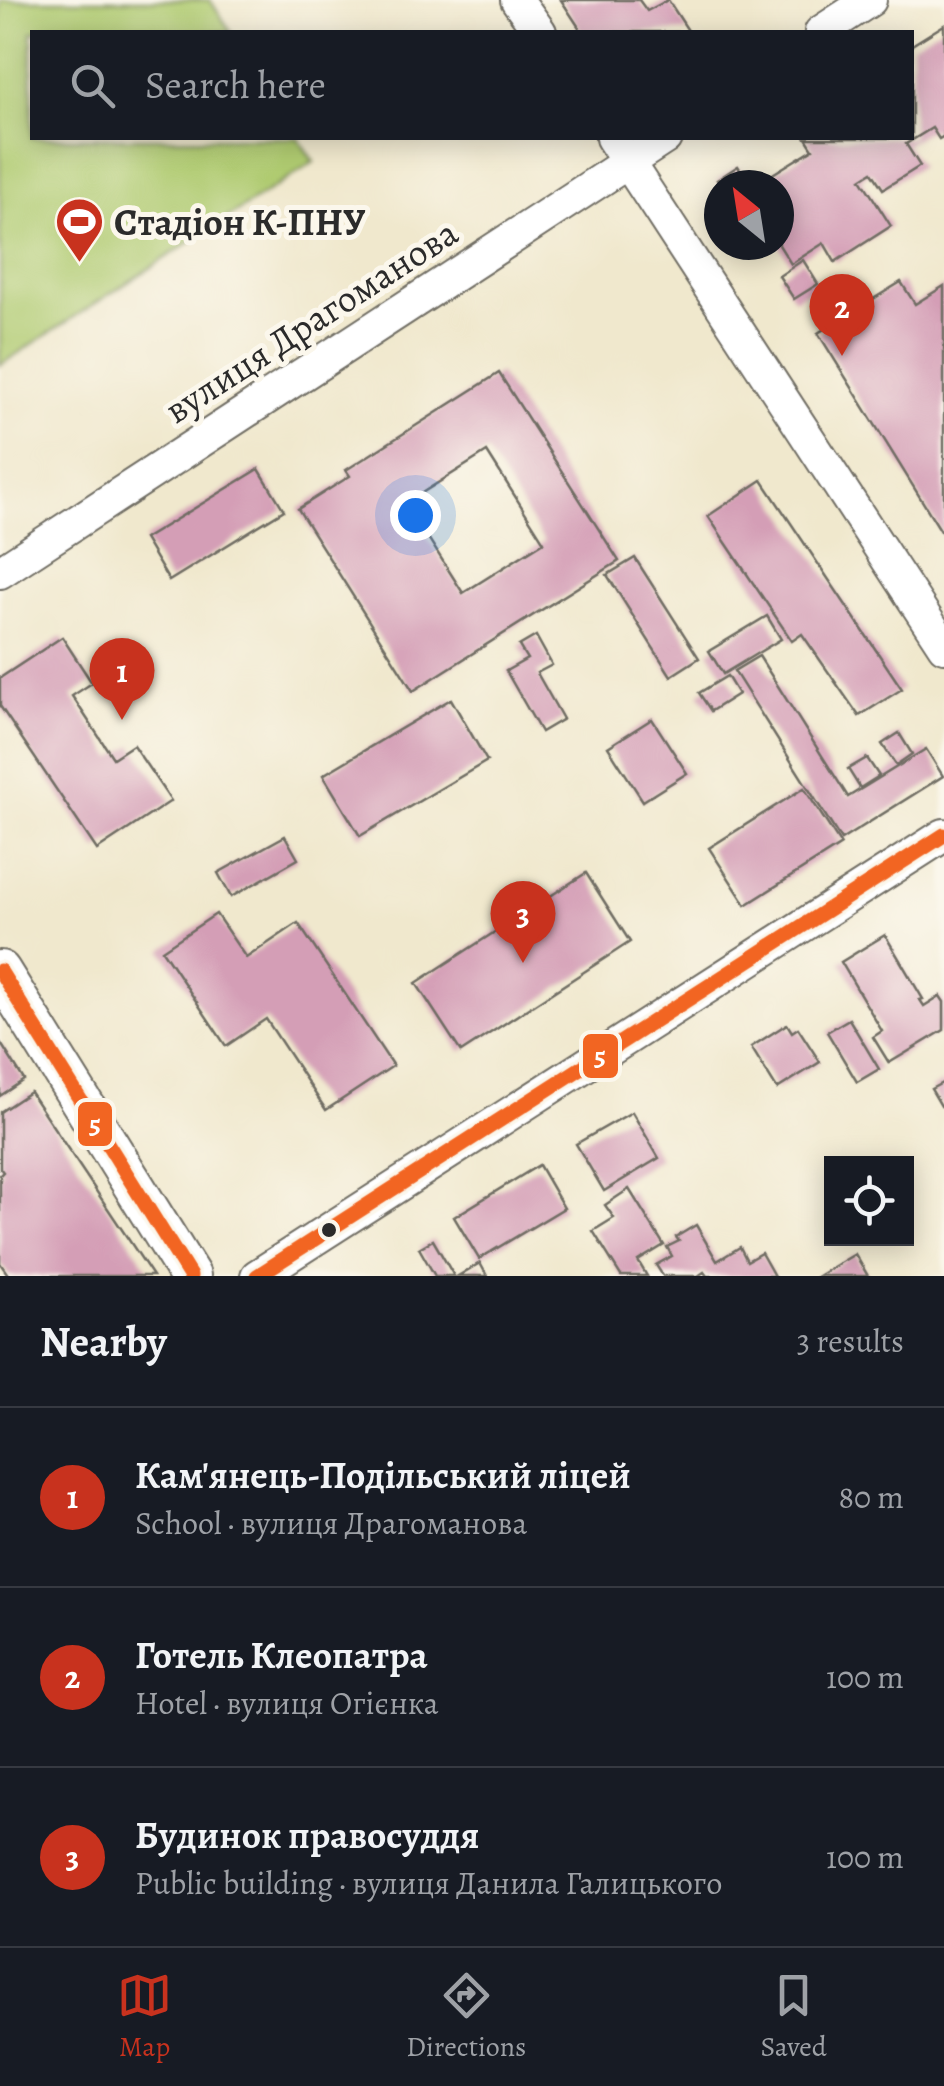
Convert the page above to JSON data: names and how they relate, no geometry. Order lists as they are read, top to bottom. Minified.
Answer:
{"streets":{"street":["вулиця Драгоманова"]},"places":{"sports":["Стадіон К-ПНУ"]},"lines":["transit line 5"],"north":"top left","page":{"search":"Search here","pins":["2","1","3"],"heading":["Nearby","3 results"],"list":[{"mark":"1","name":"Кам'янець-Подільський ліцей","note":"School · вулиця Драгоманова","value":"80 m"},{"mark":"2","name":"Готель Клеопатра","note":"Hotel · вулиця Огієнка","value":"100 m"},{"mark":"3","name":"Будинок правосуддя","note":"Public building · вулиця Данила Галицького","value":"100 m"}],"nav":["Map","Directions","Saved"]}}
